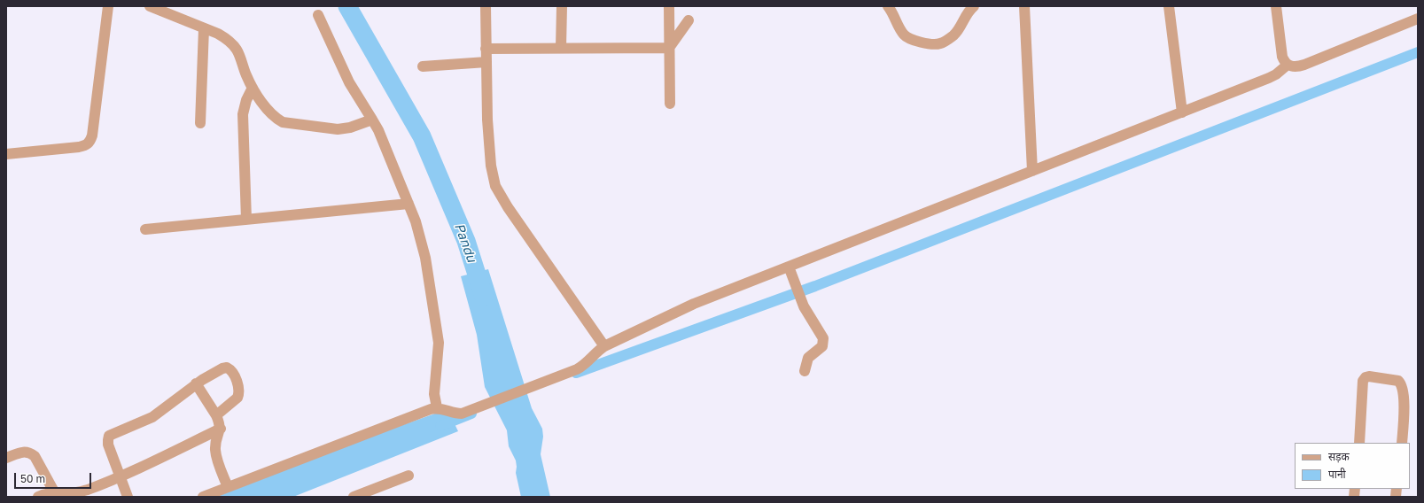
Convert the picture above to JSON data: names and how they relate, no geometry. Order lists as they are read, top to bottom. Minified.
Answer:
{"water":["Pandu"],"legend":["सड़क","पानी"],"scale_bar":"50 m"}
